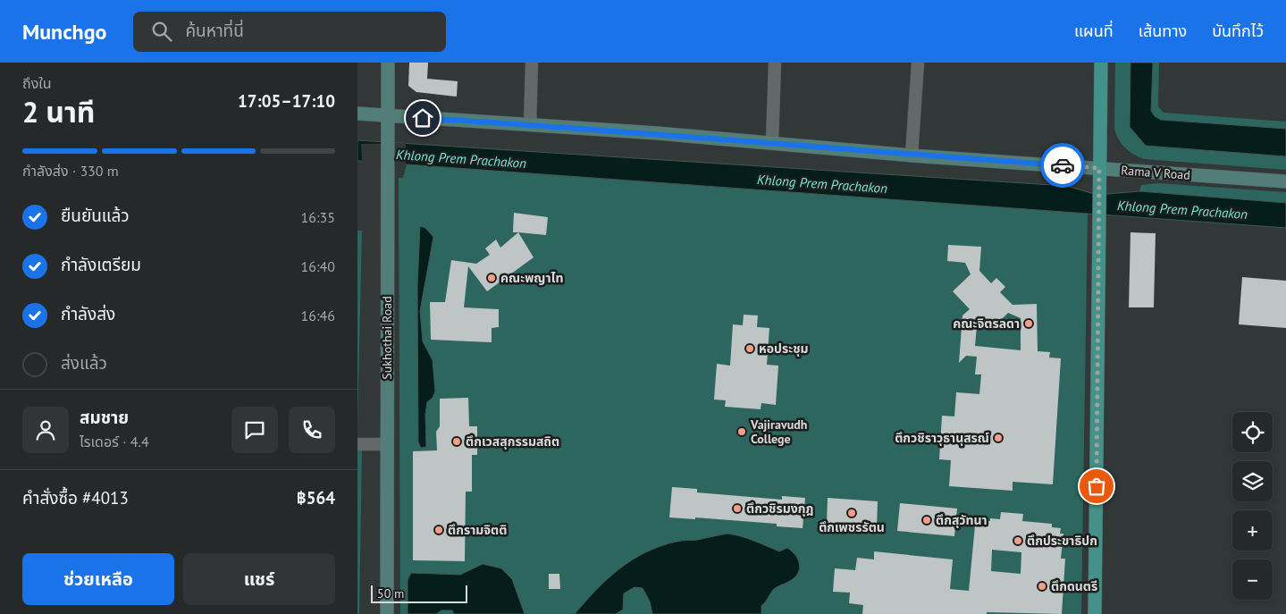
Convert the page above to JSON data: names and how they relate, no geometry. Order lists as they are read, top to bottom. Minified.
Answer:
{"streets":{"main road":["Rama V Road","Sukhothai Road"]},"crossings":[["Rama V Road","Sukhothai Road"]],"water":["Khlong Prem Prachakon"],"places":["คณะพญาไท","คณะจิตรลดา","หอประชุม","Vajiravudh College","ตึกวชิราวุธานุสรณ์","ตึกเวสสุกรรมสถิต","ตึกวชิรมงกุฎ","ตึกเพชรรัตน","ตึกสุวัทนา","ตึกรามจิตติ","ตึกประขาธิปก","ตึกดนตรี"],"scale_bar":"50 m","page":{"header":"Munchgo","search":"ค้นหาที่นี่","nav":["แผนที่","เส้นทาง","บันทึกไว้"],"heading":["2 นาที","ถึงใน","17:05–17:10"],"panel":["สมชาย","ไรเดอร์ · 4.4","คำสั่งซื้อ #4013","฿564"],"bar":"กำลังส่ง · 330 m","list":[["ยืนยันแล้ว","16:35"],["กำลังเตรียม","16:40"],["กำลังส่ง","16:46"],"ส่งแล้ว"],"map_buttons":["+","−"],"buttons":["ช่วยเหลือ","แชร์"],"scale":"50 m"}}
